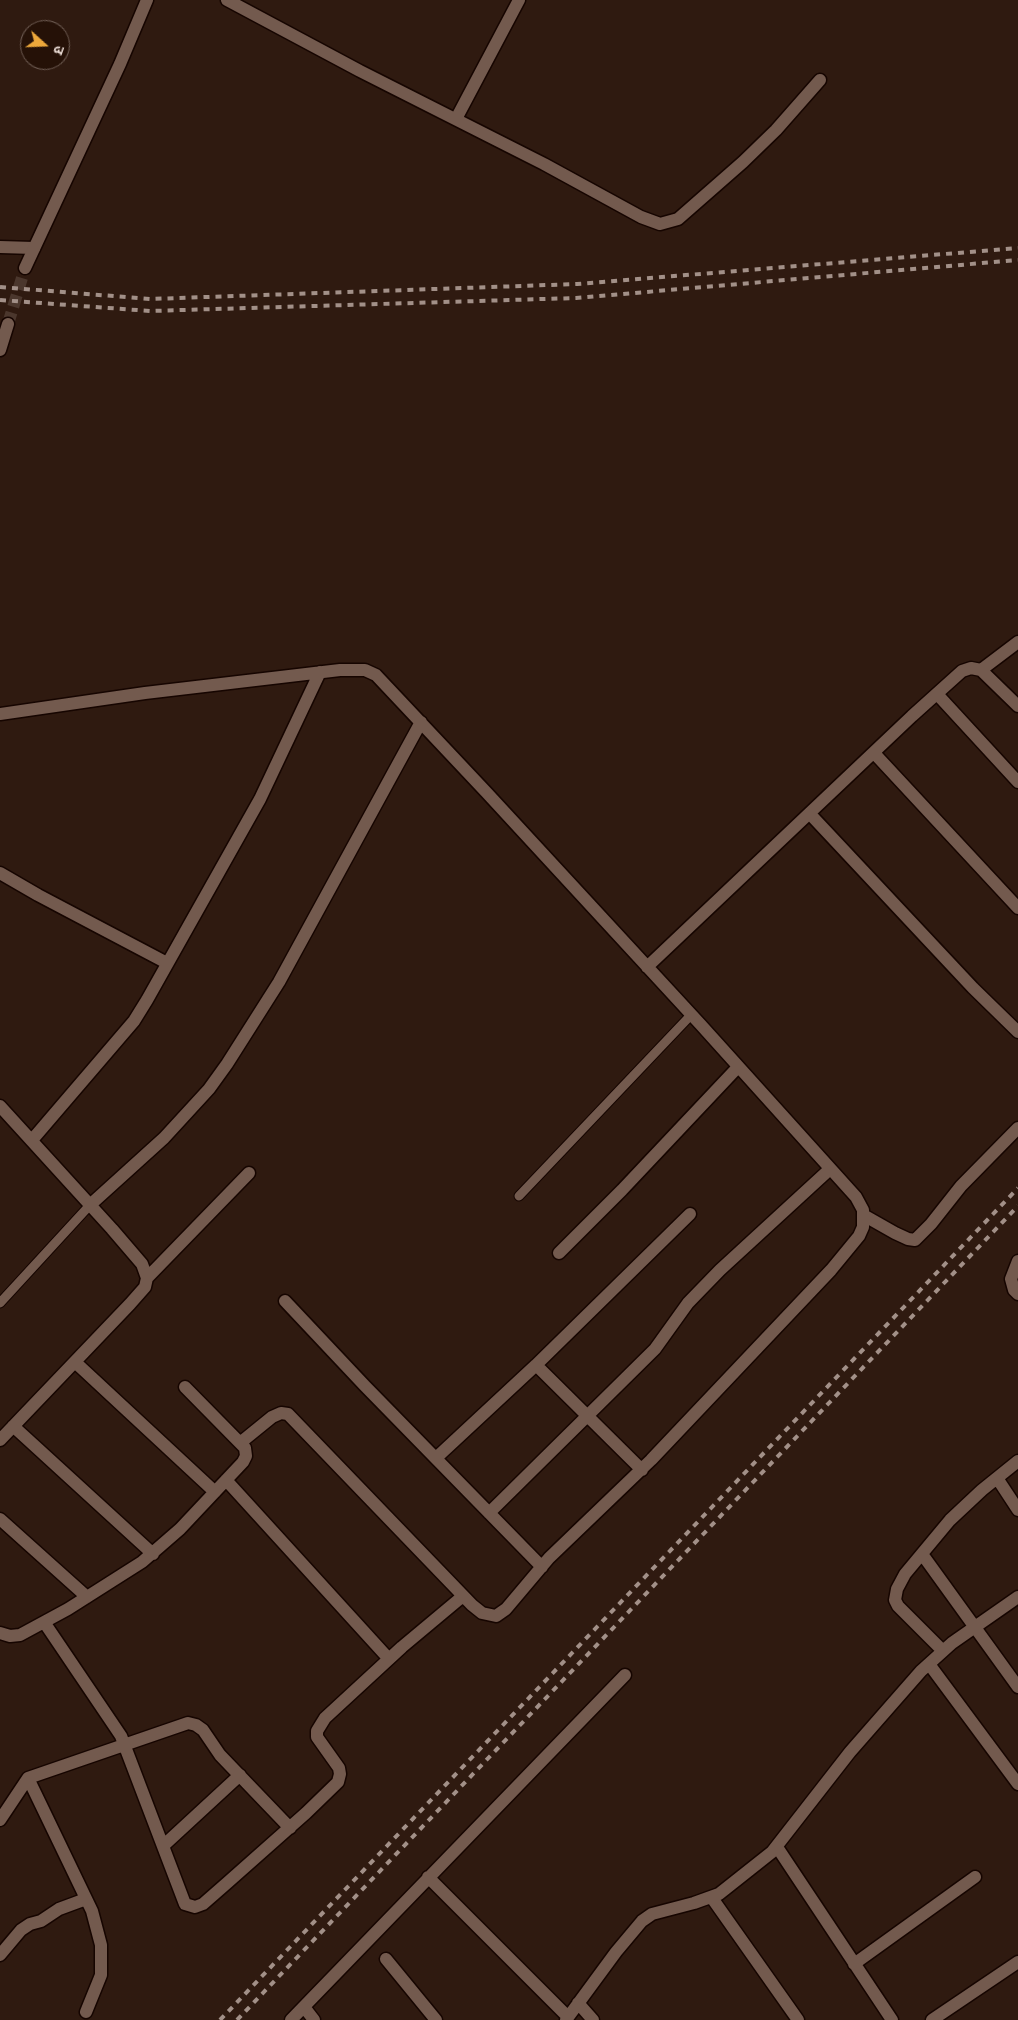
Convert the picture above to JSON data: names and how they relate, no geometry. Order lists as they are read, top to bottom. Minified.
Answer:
{"north":"right"}
